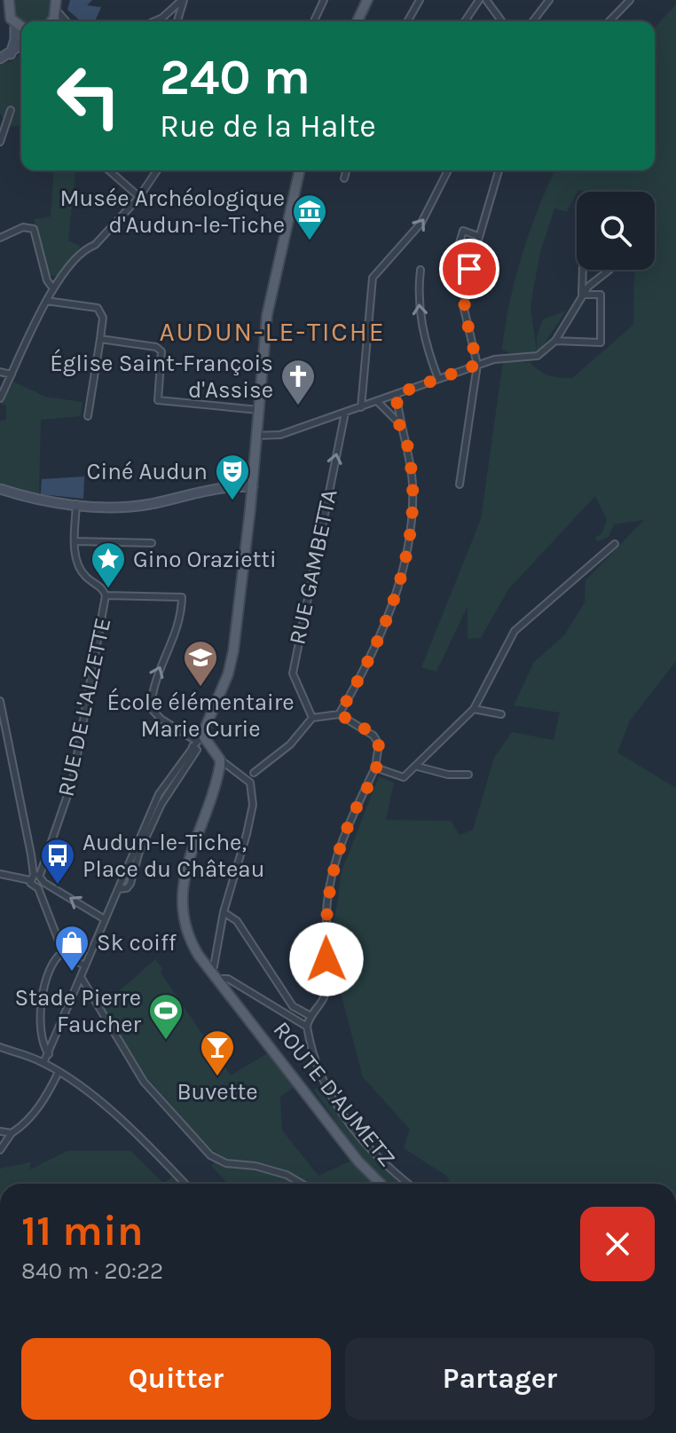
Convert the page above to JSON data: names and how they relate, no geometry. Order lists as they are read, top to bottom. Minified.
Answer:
{"streets":{"main road":["ROUTE D'AUMETZ"],"street":["RUE GAMBETTA","RUE DE L'ALZETTE"]},"one_way":["RUE GAMBETTA"],"districts":["AUDUN-LE-TICHE"],"places":{"museum":["Musée Archéologique d'Audun-le-Tiche"],"church":["Église Saint-François d'Assise"],"theatre":["Ciné Audun"],"place":["Gino Orazietti"],"school or university":["École élémentaire Marie Curie"],"bus stop":["Audun-le-Tiche, Place du Château"],"shop":["Sk coiff"],"sports":["Stade Pierre Faucher"],"bar":["Buvette"]},"page":{"turn":["240 m","Rue de la Halte"],"heading":["11 min","840 m · 20:22"],"buttons":["Quitter","Partager"]}}
